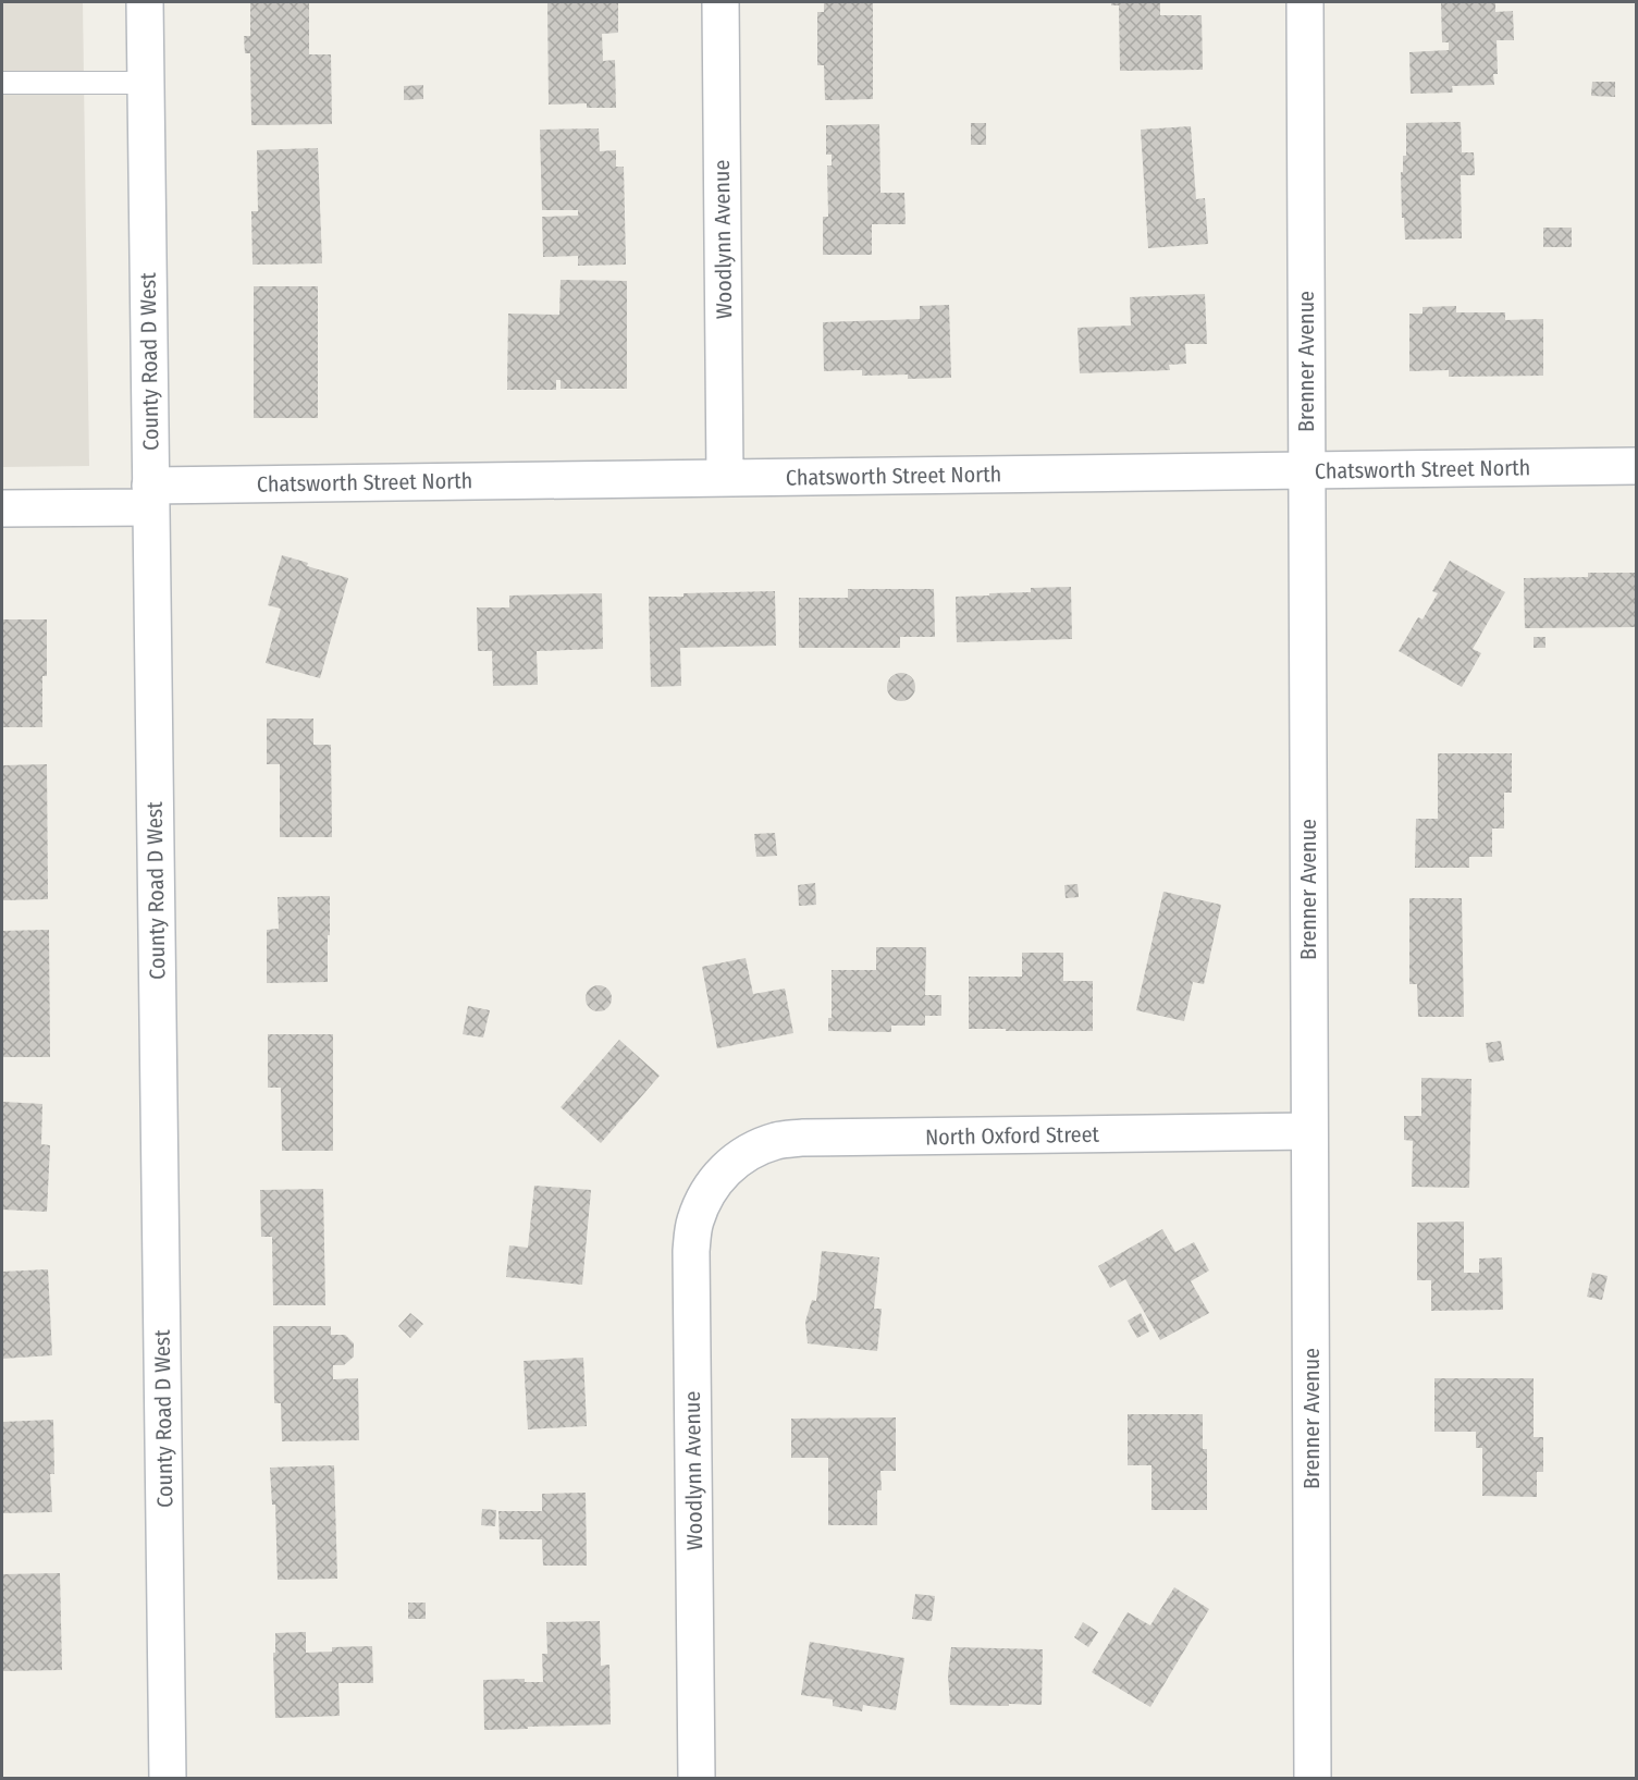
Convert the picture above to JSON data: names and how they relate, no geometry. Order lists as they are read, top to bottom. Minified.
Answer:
{"streets":{"street":["Woodlynn Avenue","County Road D West","Brenner Avenue","Chatsworth Street North","North Oxford Street"]},"crossings":[["Woodlynn Avenue","Chatsworth Street North"],["Woodlynn Avenue","North Oxford Street"],["County Road D West","Chatsworth Street North"],["Brenner Avenue","Chatsworth Street North"],["Brenner Avenue","North Oxford Street"]]}
